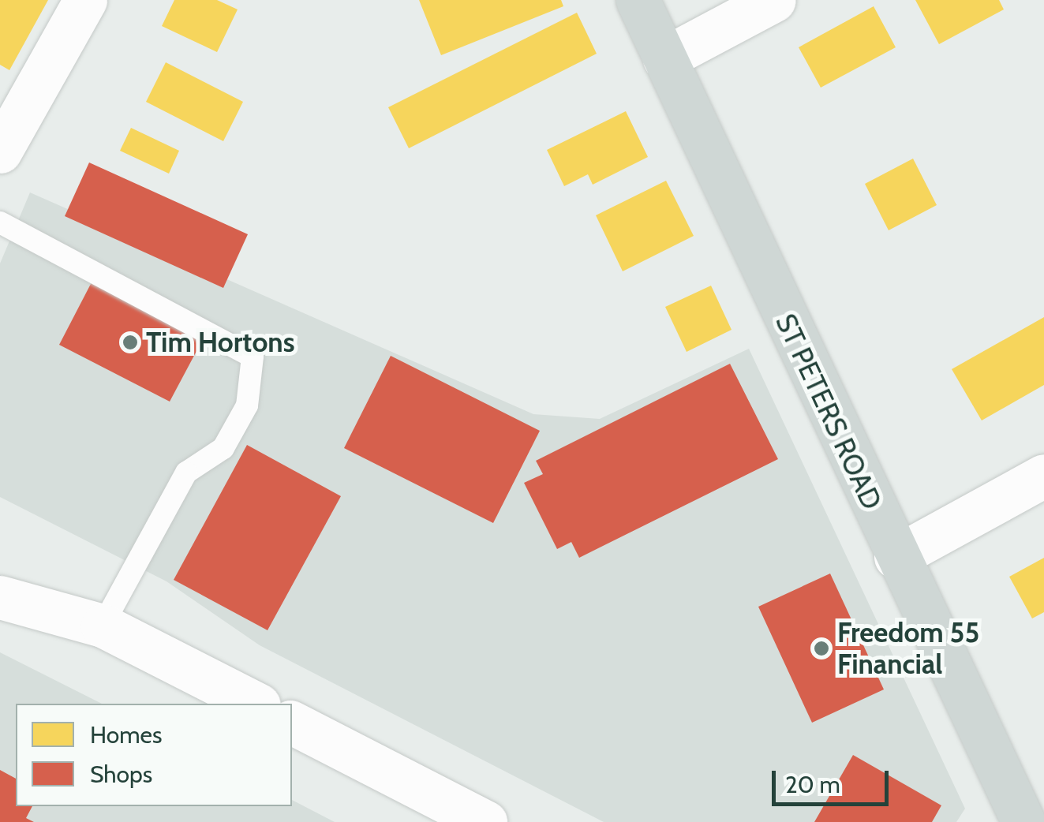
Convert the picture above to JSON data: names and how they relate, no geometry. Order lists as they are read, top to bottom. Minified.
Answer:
{"streets":{"main road":["ST PETERS ROAD"]},"places":["Tim Hortons","Freedom 55 Financial"],"legend":["Homes","Shops"],"scale_bar":"20 m"}
